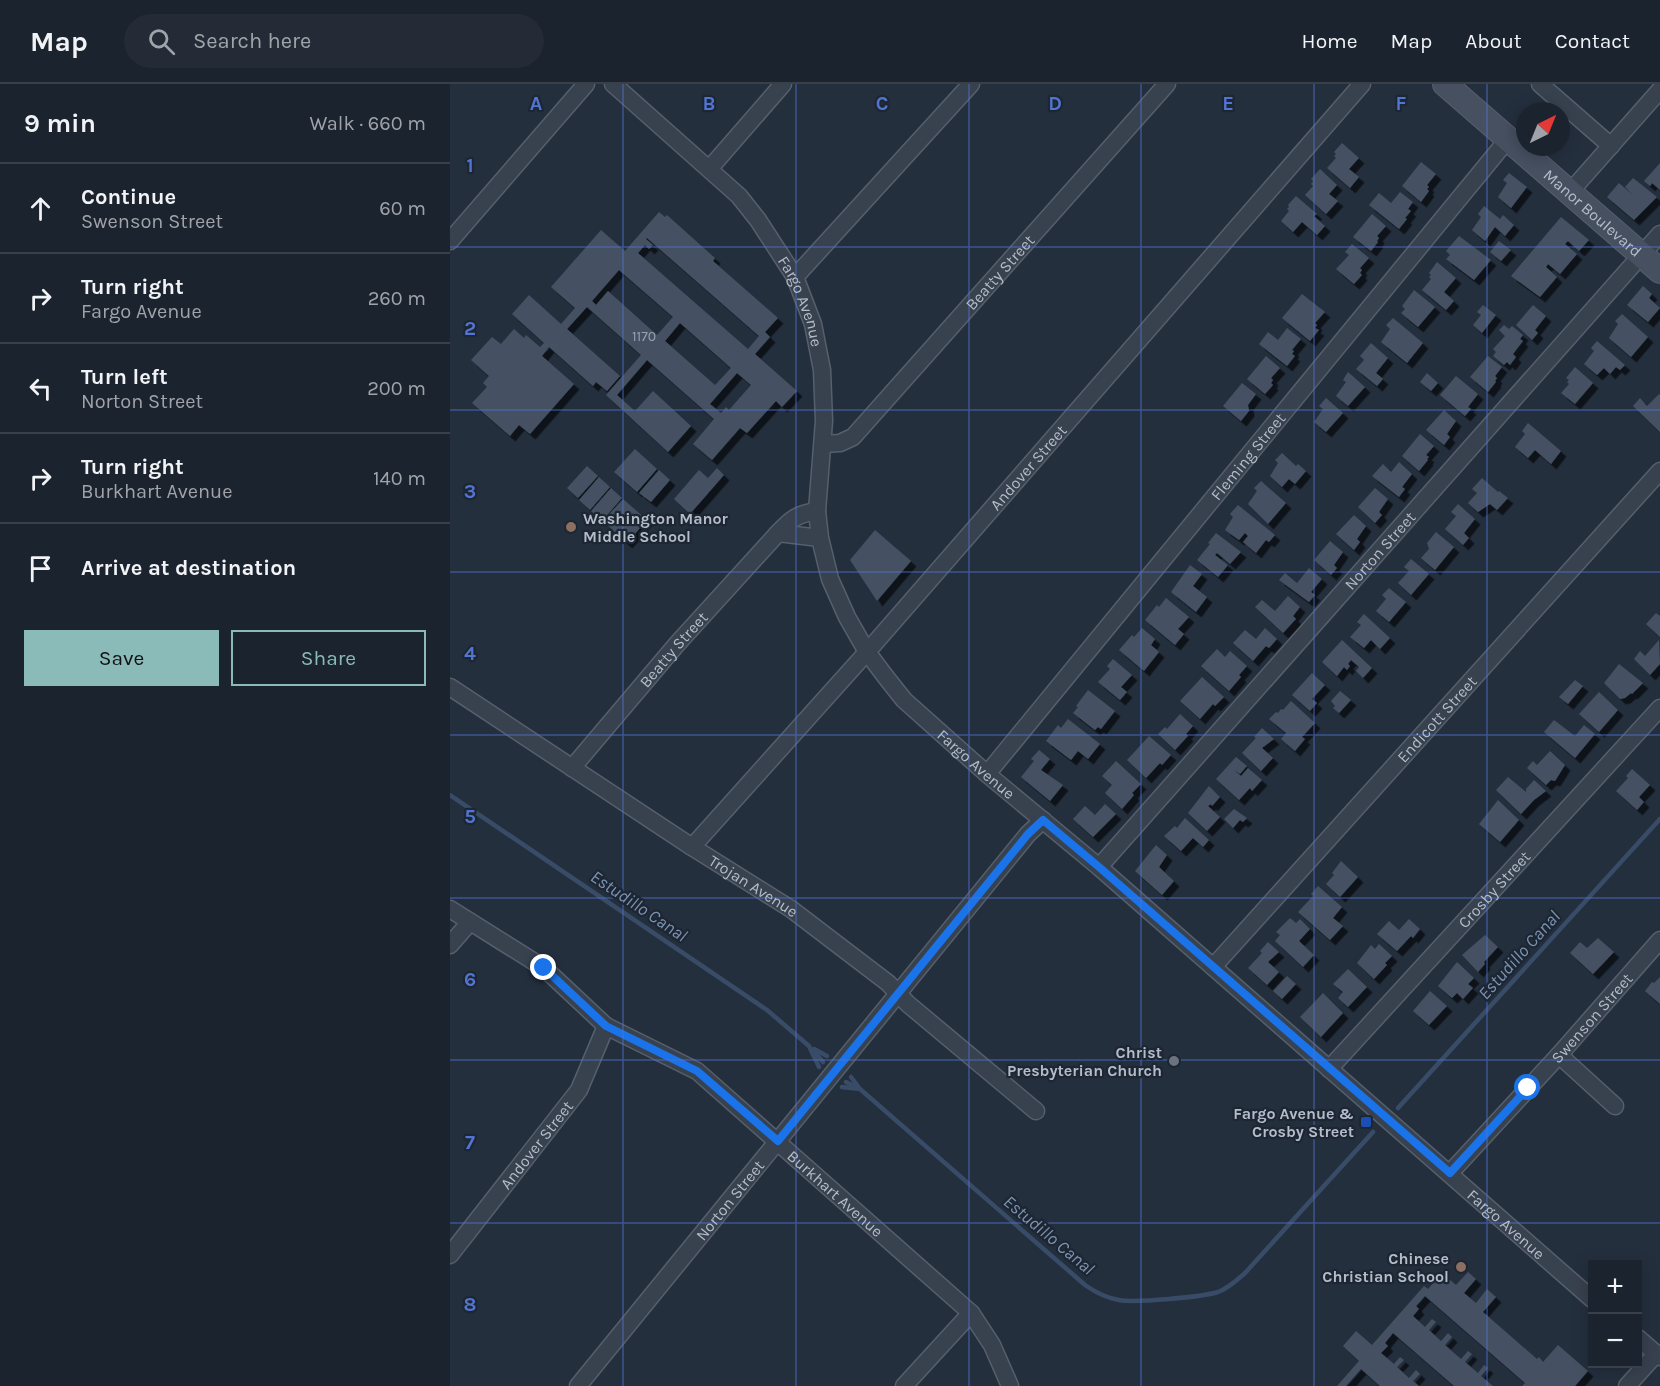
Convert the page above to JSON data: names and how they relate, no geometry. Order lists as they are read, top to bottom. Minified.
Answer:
{"streets":{"street":["Manor Boulevard","Beatty Street","Fargo Avenue","Fleming Street","Andover Street","Norton Street","Endicott Street","Trojan Avenue","Crosby Street","Swenson Street","Burkhart Avenue"]},"crossings":[["Manor Boulevard","Fleming Street"],["Manor Boulevard","Norton Street"],["Beatty Street","Fargo Avenue"],["Beatty Street","Trojan Avenue"],["Fargo Avenue","Fleming Street"],["Fargo Avenue","Andover Street"],["Fargo Avenue","Norton Street"],["Fargo Avenue","Endicott Street"],["Fargo Avenue","Crosby Street"],["Fargo Avenue","Swenson Street"],["Andover Street","Trojan Avenue"],["Andover Street","Burkhart Avenue"],["Norton Street","Trojan Avenue"],["Norton Street","Burkhart Avenue"]],"water":["Estudillo Canal"],"places":{"other":["Washington Manor Middle School","Christ Presbyterian Church","Chinese Christian School"],"transit":["Fargo Avenue & Crosby Street"]},"house_numbers":["1170"],"north":"top right","page":{"header":"Map","search":"Search here","nav":["Home","Map","About","Contact"],"heading":["9 min","Walk · 660 m"],"list":[["Continue","Swenson Street","60 m"],["Turn right","Fargo Avenue","260 m"],["Turn left","Norton Street","200 m"],["Turn right","Burkhart Avenue","140 m"],"Arrive at destination"],"buttons":["Save","Share"],"map_buttons":["+","−"]},"grid":{"columns":["A","B","C","D","E","F"],"rows":["1","2","3","4","5","6","7","8"]}}
